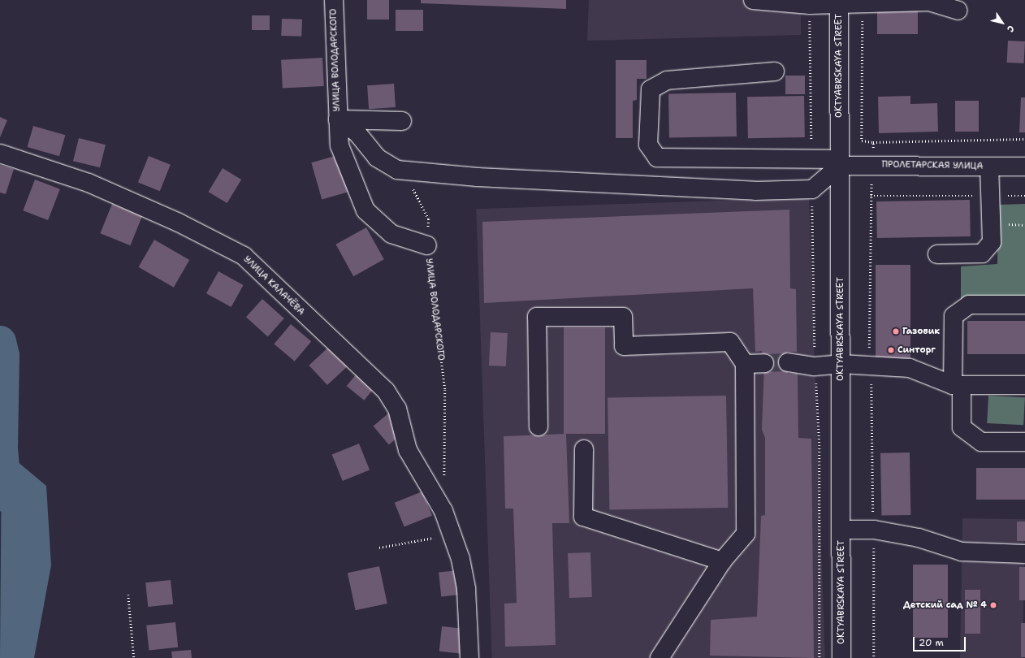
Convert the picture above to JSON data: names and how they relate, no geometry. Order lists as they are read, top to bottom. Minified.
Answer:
{"streets":{"street":["УЛИЦА ВОЛОДАРСКОГО","OKTYABRSKAYA STREET","ПРОЛЕТАРСКАЯ УЛИЦА","УЛИЦА КАЛАЧЁВА"]},"crossings":[["OKTYABRSKAYA STREET","ПРОЛЕТАРСКАЯ УЛИЦА"]],"places":["Газовик","Синторг","Детский сад № 4"],"scale_bar":"20 m","north":"bottom right"}
